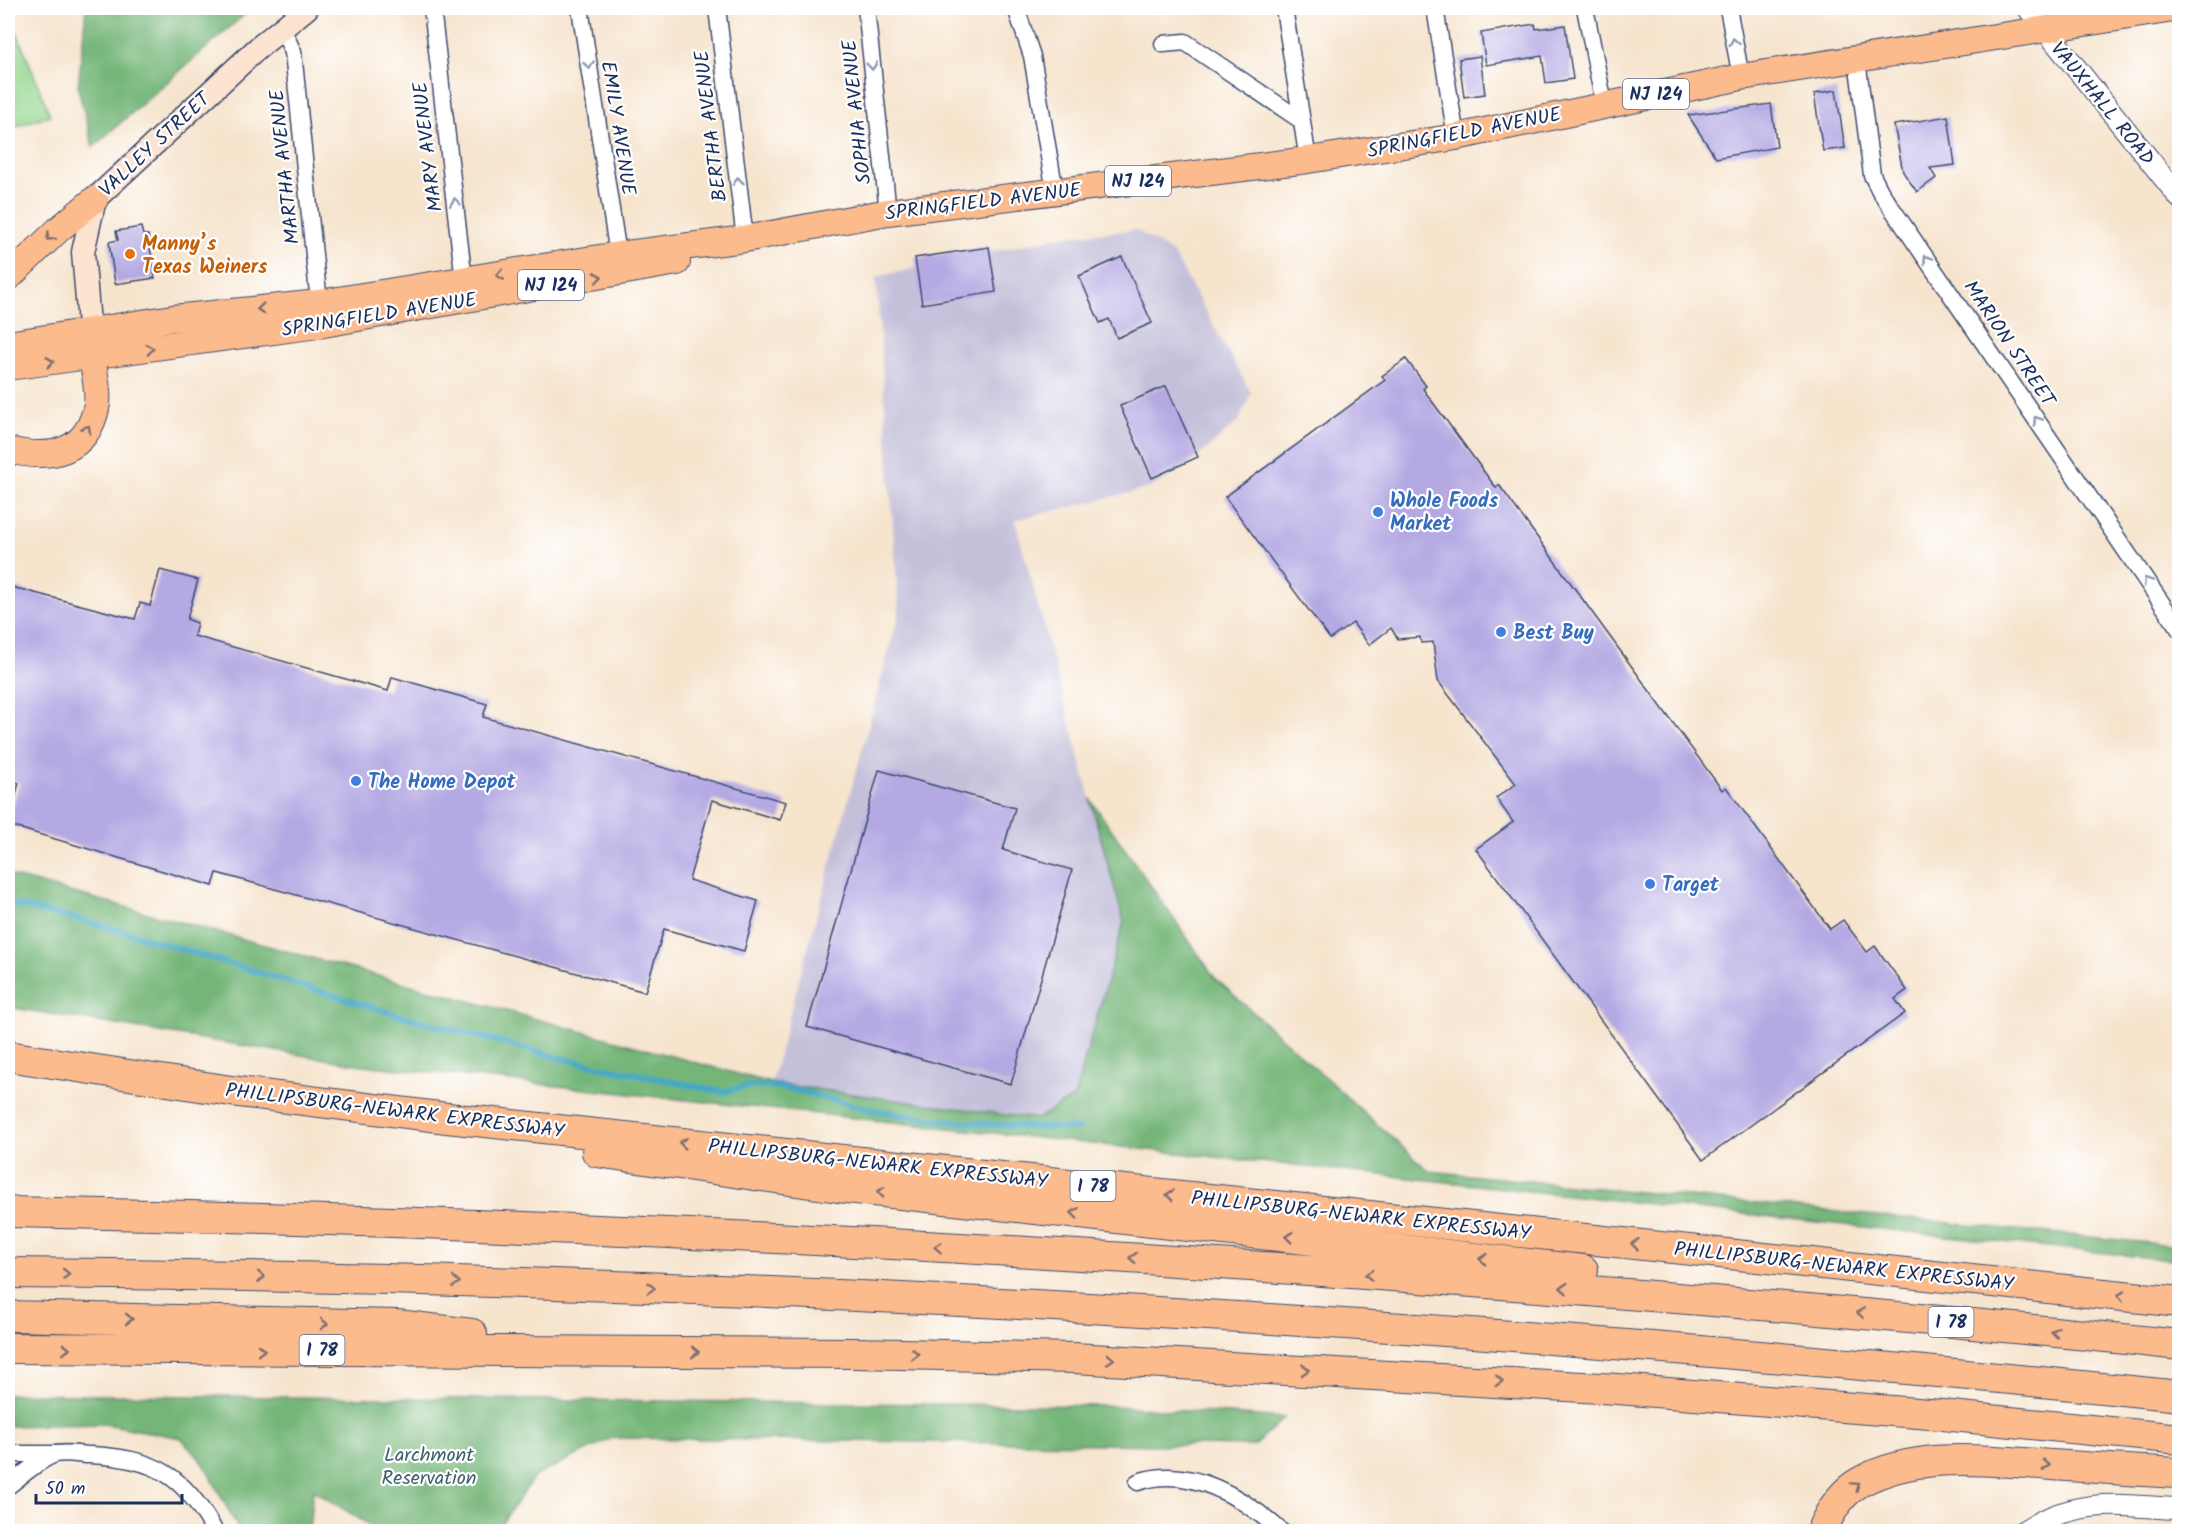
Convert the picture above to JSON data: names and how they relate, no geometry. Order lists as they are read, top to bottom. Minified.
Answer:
{"streets":{"highway":["PHILLIPSBURG-NEWARK EXPRESSWAY","I 78"],"main road":["NJ 124","SPRINGFIELD AVENUE","VALLEY STREET"],"street":["VAUXHALL ROAD","SOPHIA AVENUE","BERTHA AVENUE","EMILY AVENUE","MARY AVENUE","MARTHA AVENUE","MARION STREET"]},"crossings":[["VAUXHALL ROAD","SPRINGFIELD AVENUE"],["SOPHIA AVENUE","SPRINGFIELD AVENUE"],["BERTHA AVENUE","SPRINGFIELD AVENUE"],["EMILY AVENUE","SPRINGFIELD AVENUE"],["SPRINGFIELD AVENUE","VALLEY STREET"],["SPRINGFIELD AVENUE","MARY AVENUE"],["SPRINGFIELD AVENUE","MARTHA AVENUE"],["SPRINGFIELD AVENUE","MARION STREET"],["VALLEY STREET","MARTHA AVENUE"]],"one_way":["SOPHIA AVENUE","BERTHA AVENUE","EMILY AVENUE","MARY AVENUE","MARION STREET"],"parks":["Larchmont Reservation"],"places":["Manny’s Texas Weiners","Whole Foods Market","Best Buy","The Home Depot","Target"],"scale_bar":"50 m"}
